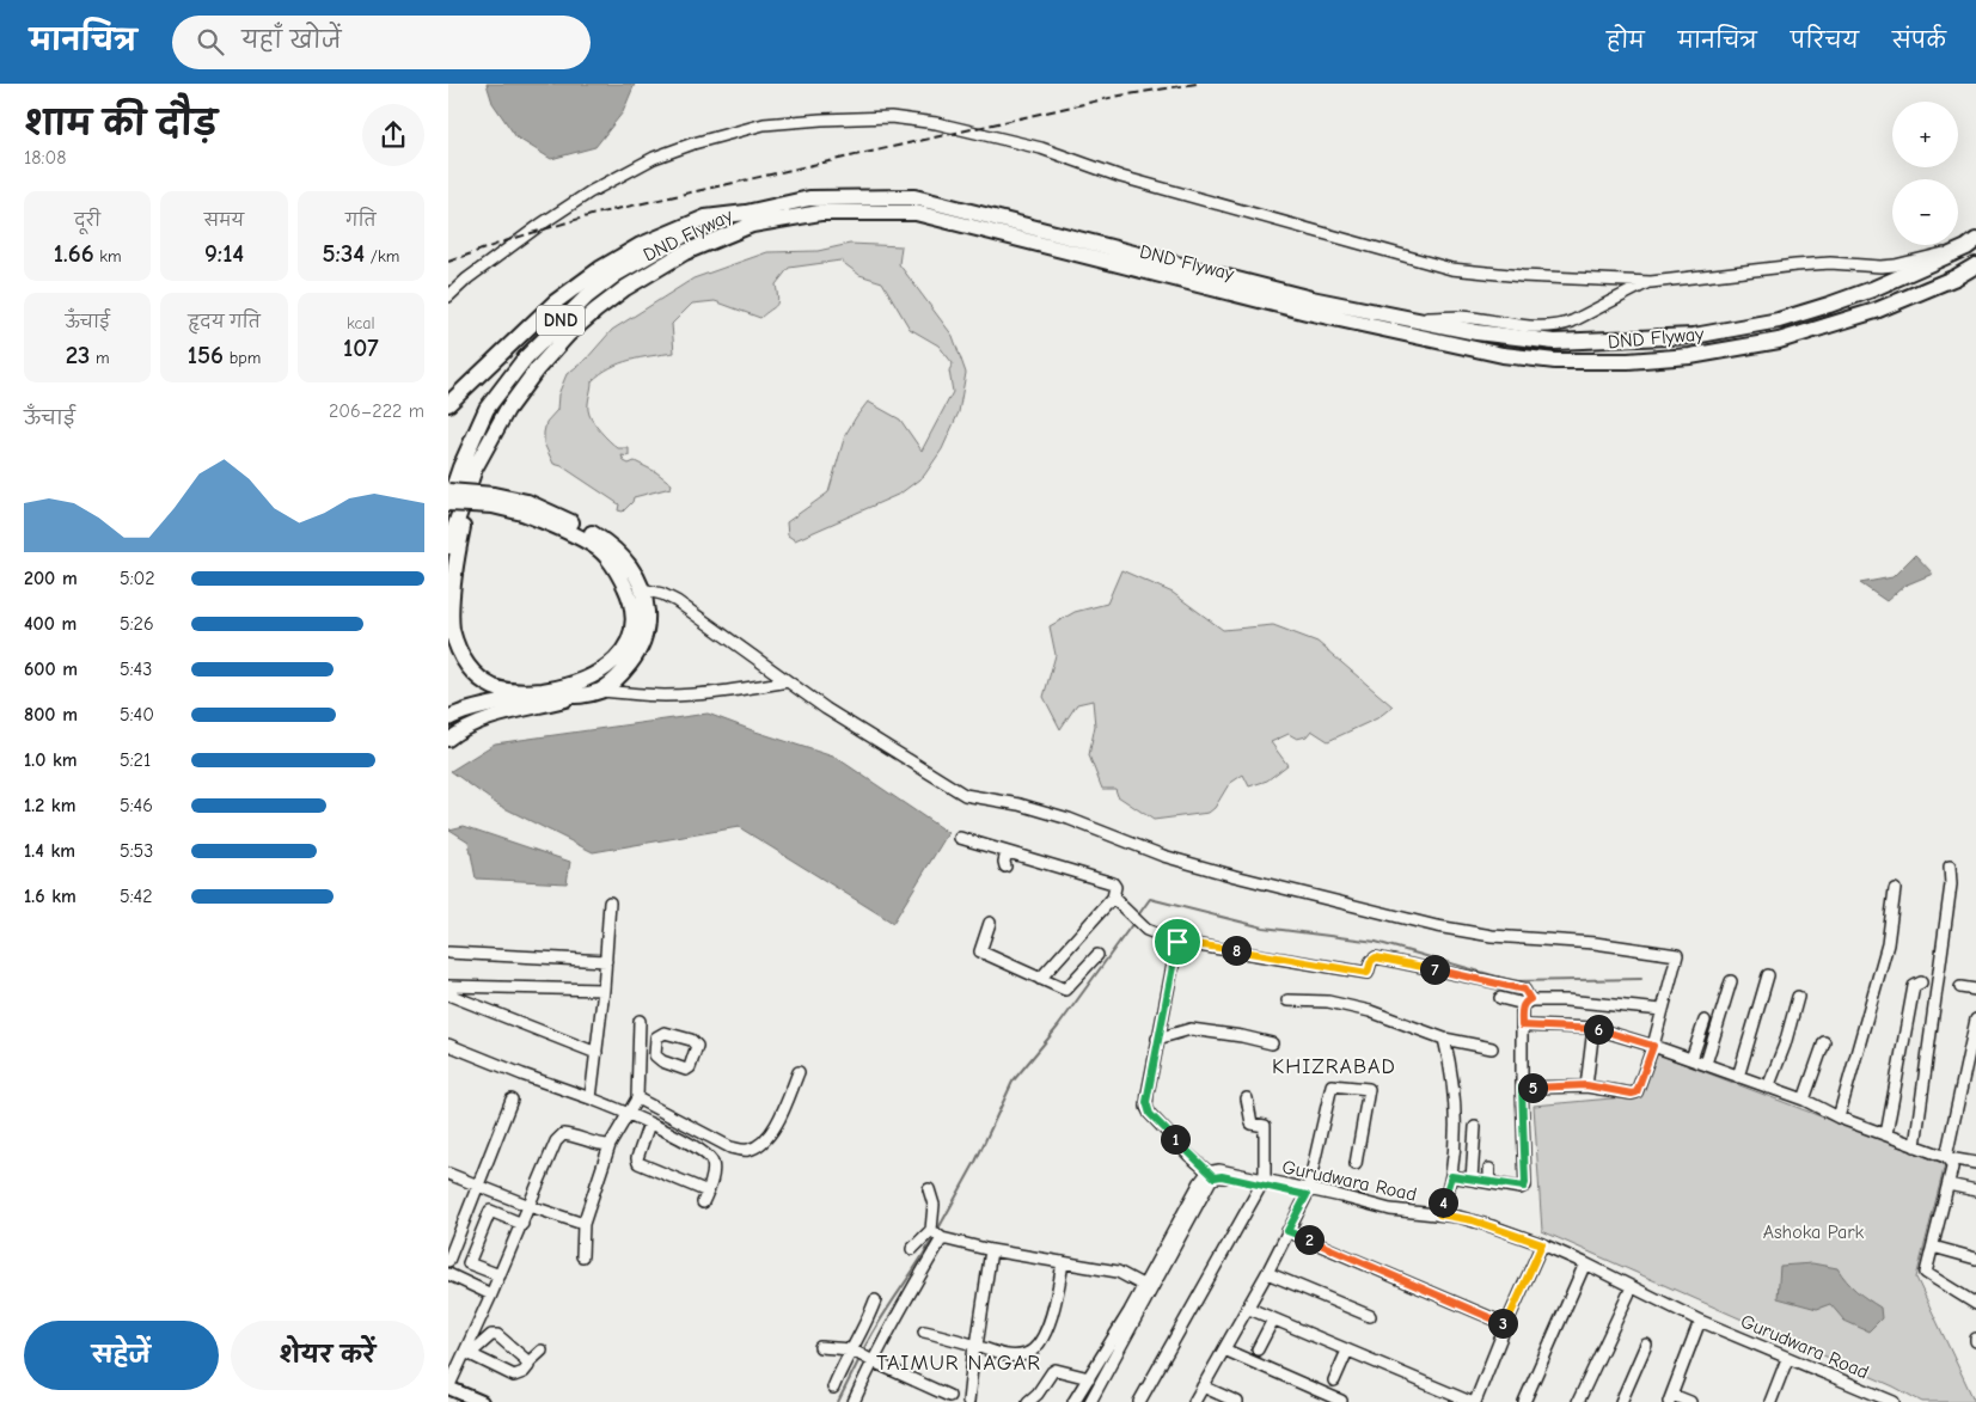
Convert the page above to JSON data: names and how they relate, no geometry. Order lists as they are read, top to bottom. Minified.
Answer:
{"streets":{"highway":["DND Flyway","DND"],"street":["Gurudwara Road"]},"crossings":[["DND Flyway","DND"]],"districts":["KHIZRABAD","TAIMUR NAGAR"],"parks":["Ashoka Park"],"page":{"header":"मानचित्र","search":"यहाँ खोजें","nav":["होम","मानचित्र","परिचय","संपर्क"],"heading":["शाम की दौड़","18:08"],"map_buttons":["+","−"],"stats":[["दूरी","1.66 km"],["समय","9:14"],["गति","5:34 /km"],["ऊँचाई","23 m"],["हृदय गति","156 bpm"],["kcal","107"]],"chart":["ऊँचाई","206–222 m"],"list":[{"name":"200 m","note":"5:02"},{"name":"400 m","note":"5:26"},{"name":"600 m","note":"5:43"},{"name":"800 m","note":"5:40"},{"name":"1.0 km","note":"5:21"},{"name":"1.2 km","note":"5:46"},{"name":"1.4 km","note":"5:53"},{"name":"1.6 km","note":"5:42"}],"pins":["8","7","6","5","1","4","2","3"],"buttons":["सहेजें","शेयर करें"]}}
